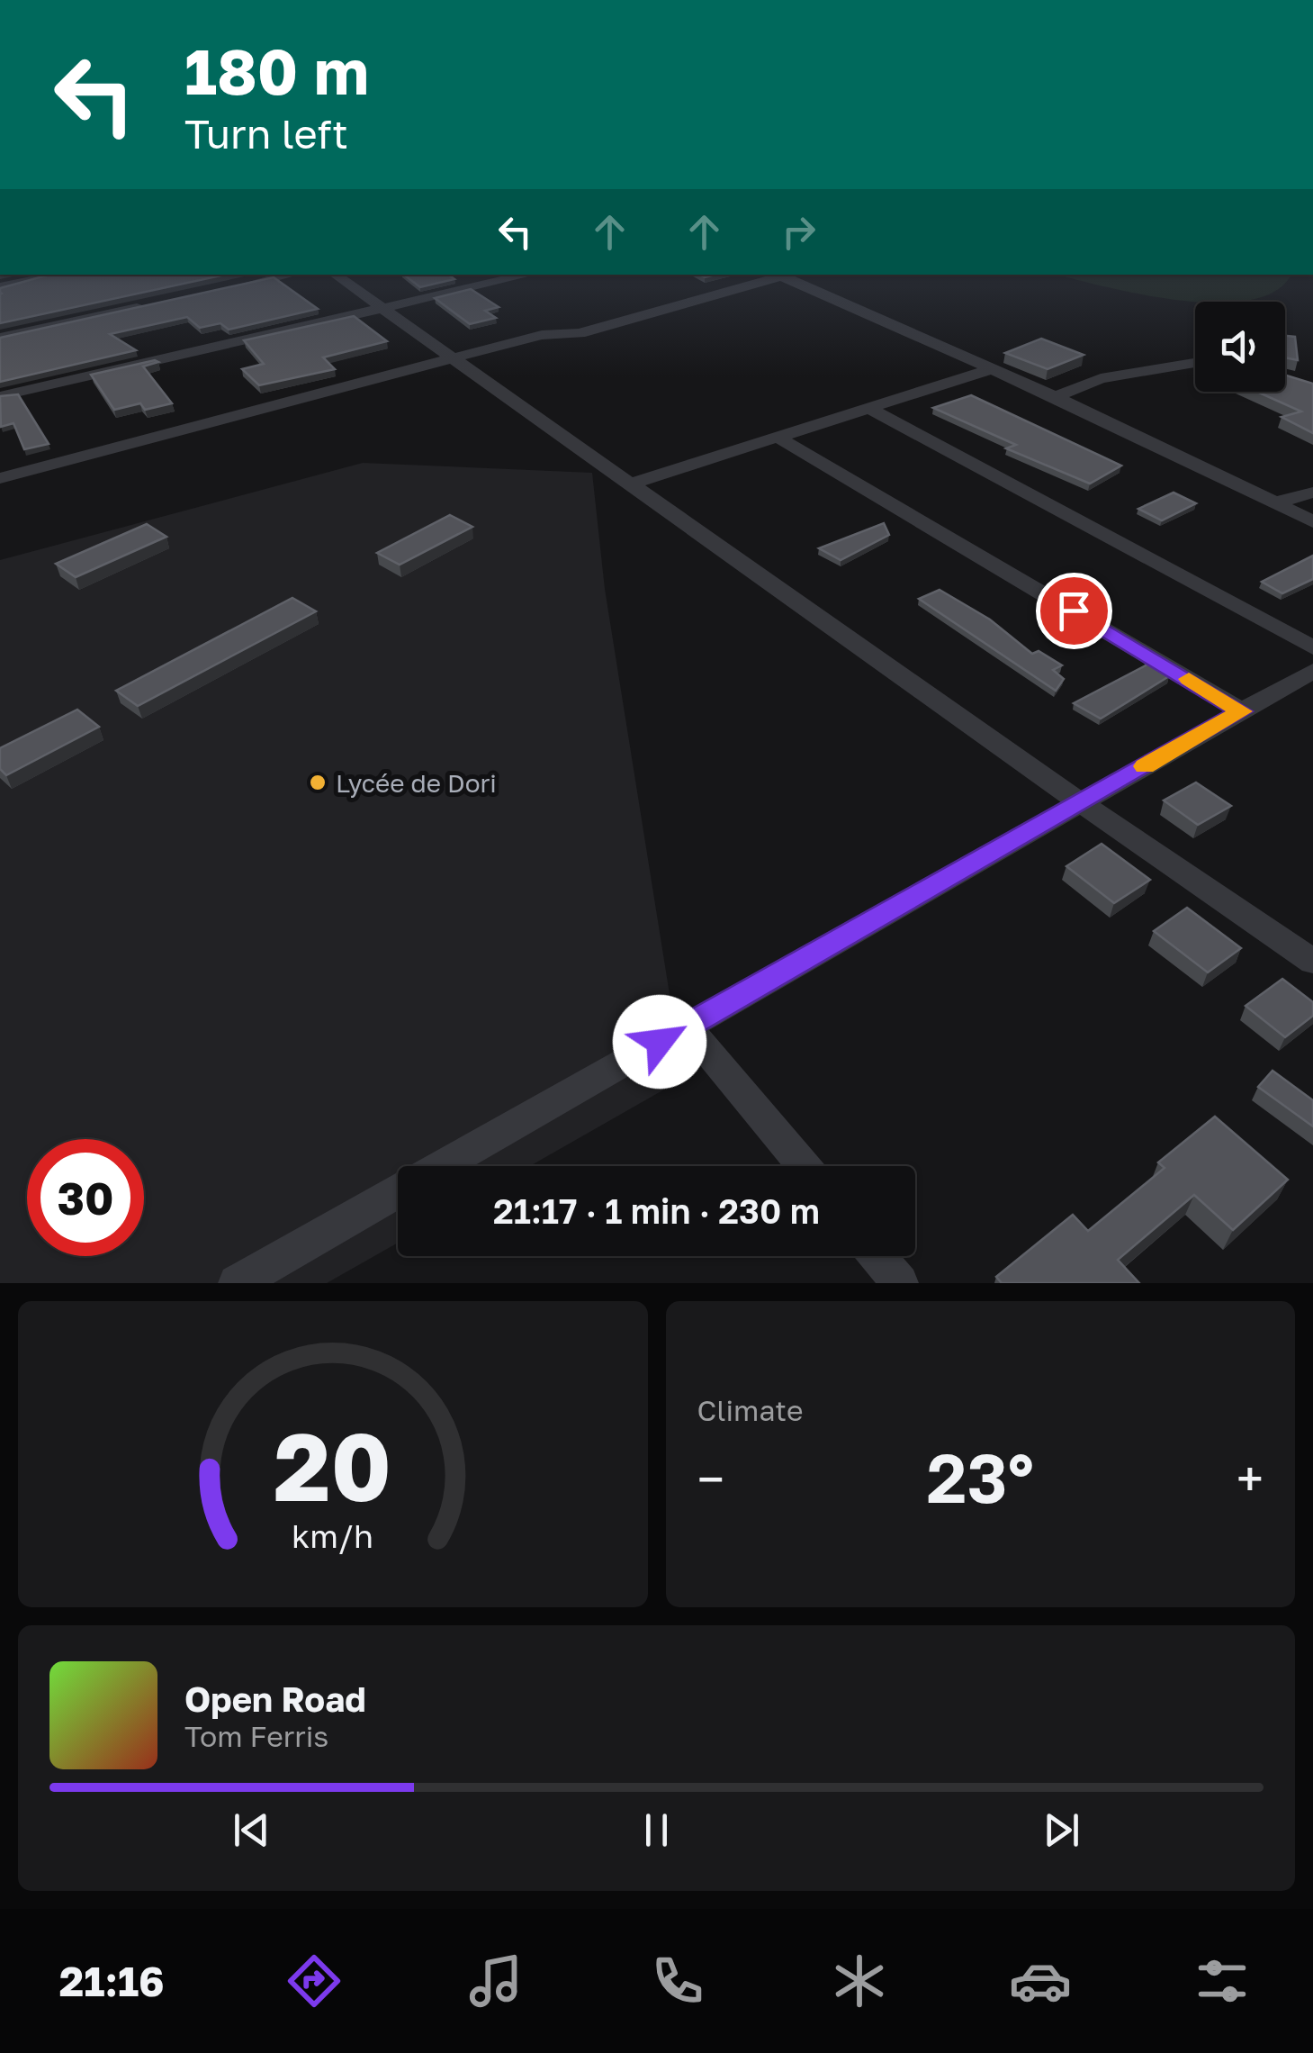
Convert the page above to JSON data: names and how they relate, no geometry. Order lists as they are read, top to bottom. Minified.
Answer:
{"places":["Lycée de Dori"],"page":{"turn":["180 m","Turn left"],"limit":"30","trip":"21:17 · 1 min · 230 m","tile":"Climate","heat":["−","23°","+"],"song":["Open Road","Tom Ferris"],"tabs":"21:16","gauge":["20","km/h"]}}
